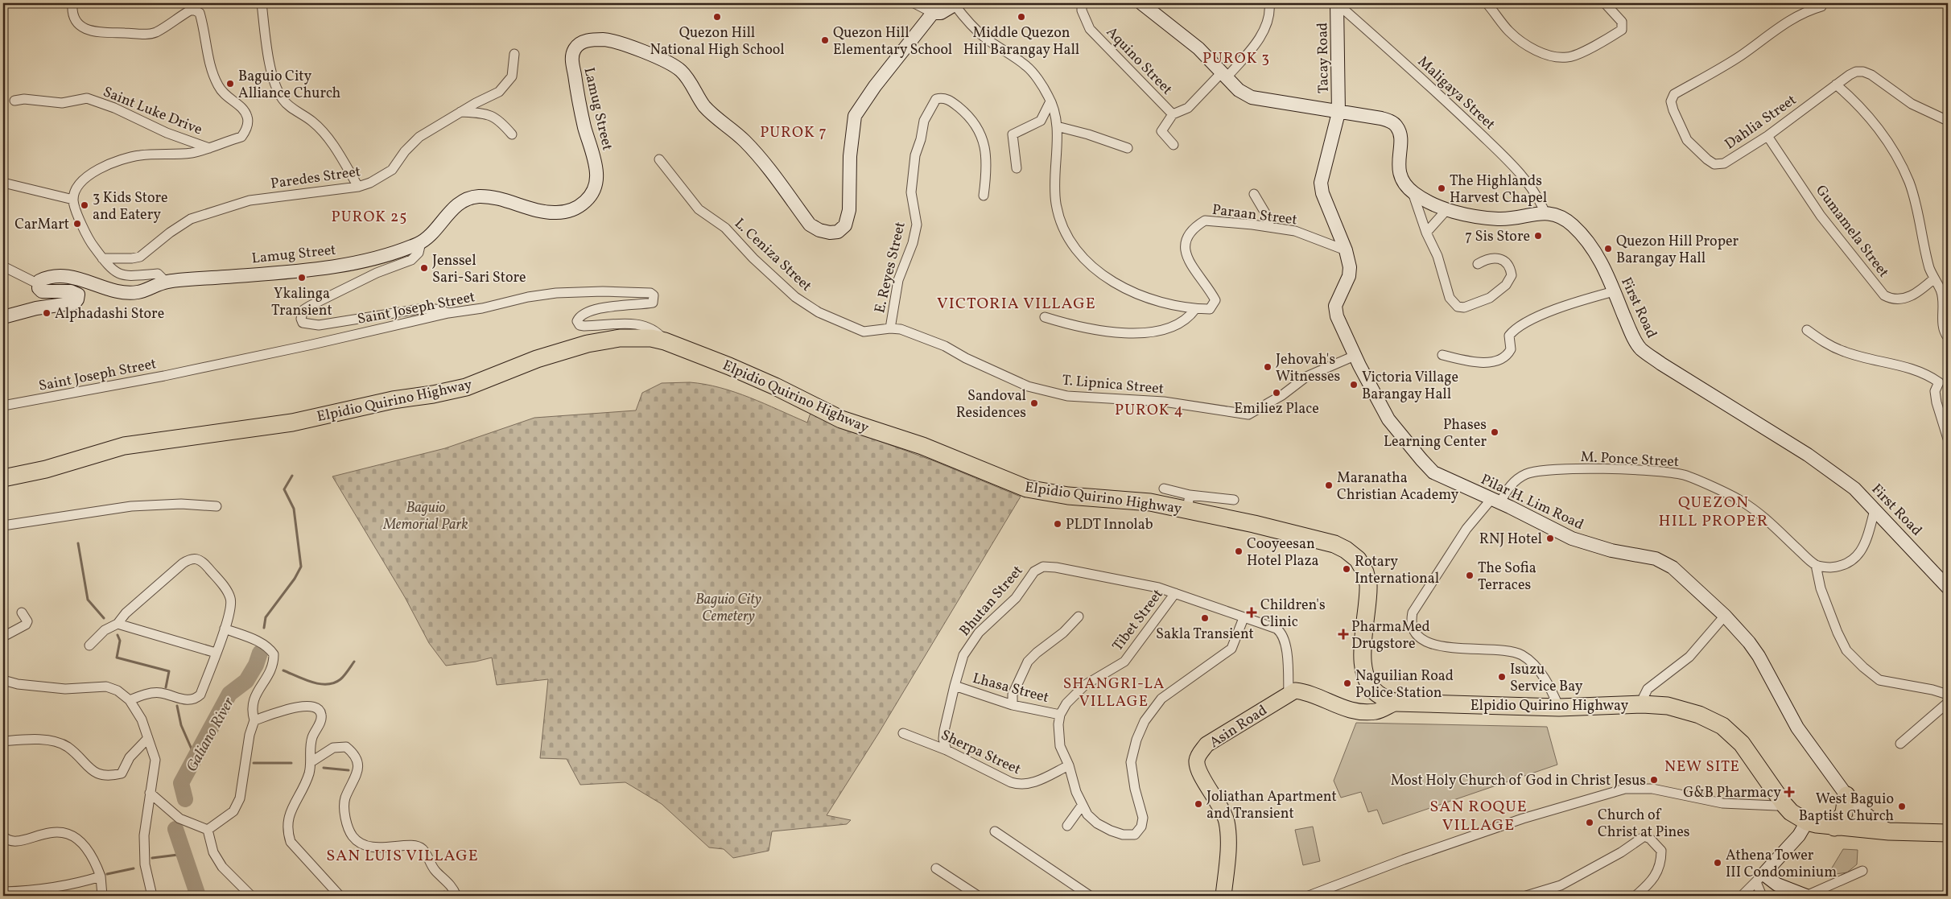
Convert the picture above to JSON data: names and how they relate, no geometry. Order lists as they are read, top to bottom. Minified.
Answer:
{"streets":{"highway":["Elpidio Quirino Highway"],"main road":["Asin Road"],"street":["Tacay Road","Aquino Street","Maligaya Street","Lamug Street","Saint Luke Drive","Dahlia Street","Paredes Street","Paraan Street","Gumamela Street","L. Ceniza Street","E. Reyes Street","Saint Joseph Street","First Road","T. Lipnica Street","M. Ponce Street","Pilar H. Lim Road","Bhutan Street","Tibet Street","Lhasa Street","Sherpa Street"]},"crossings":[["Tacay Road","Maligaya Street"],["Tacay Road","Pilar H. Lim Road"],["Maligaya Street","First Road"],["Dahlia Street","Gumamela Street"],["Paraan Street","Pilar H. Lim Road"],["L. Ceniza Street","E. Reyes Street"],["L. Ceniza Street","T. Lipnica Street"],["E. Reyes Street","T. Lipnica Street"],["Saint Joseph Street","Elpidio Quirino Highway"],["T. Lipnica Street","Pilar H. Lim Road"],["Elpidio Quirino Highway","M. Ponce Street"],["Elpidio Quirino Highway","Pilar H. Lim Road"],["Elpidio Quirino Highway","Asin Road"],["M. Ponce Street","Pilar H. Lim Road"],["Bhutan Street","Tibet Street"],["Bhutan Street","Lhasa Street"],["Bhutan Street","Sherpa Street"],["Tibet Street","Lhasa Street"]],"districts":["PUROK 3","PUROK 7","PUROK 25","VICTORIA VILLAGE","PUROK 4","QUEZON HILL PROPER","SHANGRI-LA VILLAGE","NEW SITE","SAN ROQUE VILLAGE","SAN LUIS VILLAGE"],"water":["Galiano River"],"parks":["Baguio Memorial Park","Baguio City Cemetery"],"places":{"other":["Quezon Hill National High School","Middle Quezon Hill Barangay Hall","Quezon Hill Elementary School","Baguio City Alliance Church","The Highlands Harvest Chapel","3 Kids Store and Eatery","CarMart","7 Sis Store","Quezon Hill Proper Barangay Hall","Jenssel Sari-Sari Store","Ykalinga Transient","Alphadashi Store","Jehovah's Witnesses","Victoria Village Barangay Hall","Emiliez Place","Sandoval Residences","Phases Learning Center","Maranatha Christian Academy","PLDT Innolab","RNJ Hotel","Cooyeesan Hotel Plaza","Rotary International","The Sofia Terraces","Sakla Transient","Isuzu Service Bay","Naguilian Road Police Station","Most Holy Church of God in Christ Jesus","Joliathan Apartment and Transient","West Baguio Baptist Church","Church of Christ at Pines","Athena Tower III Condominium"],"health":["Children's Clinic","PharmaMed Drugstore","G&B Pharmacy"]}}
